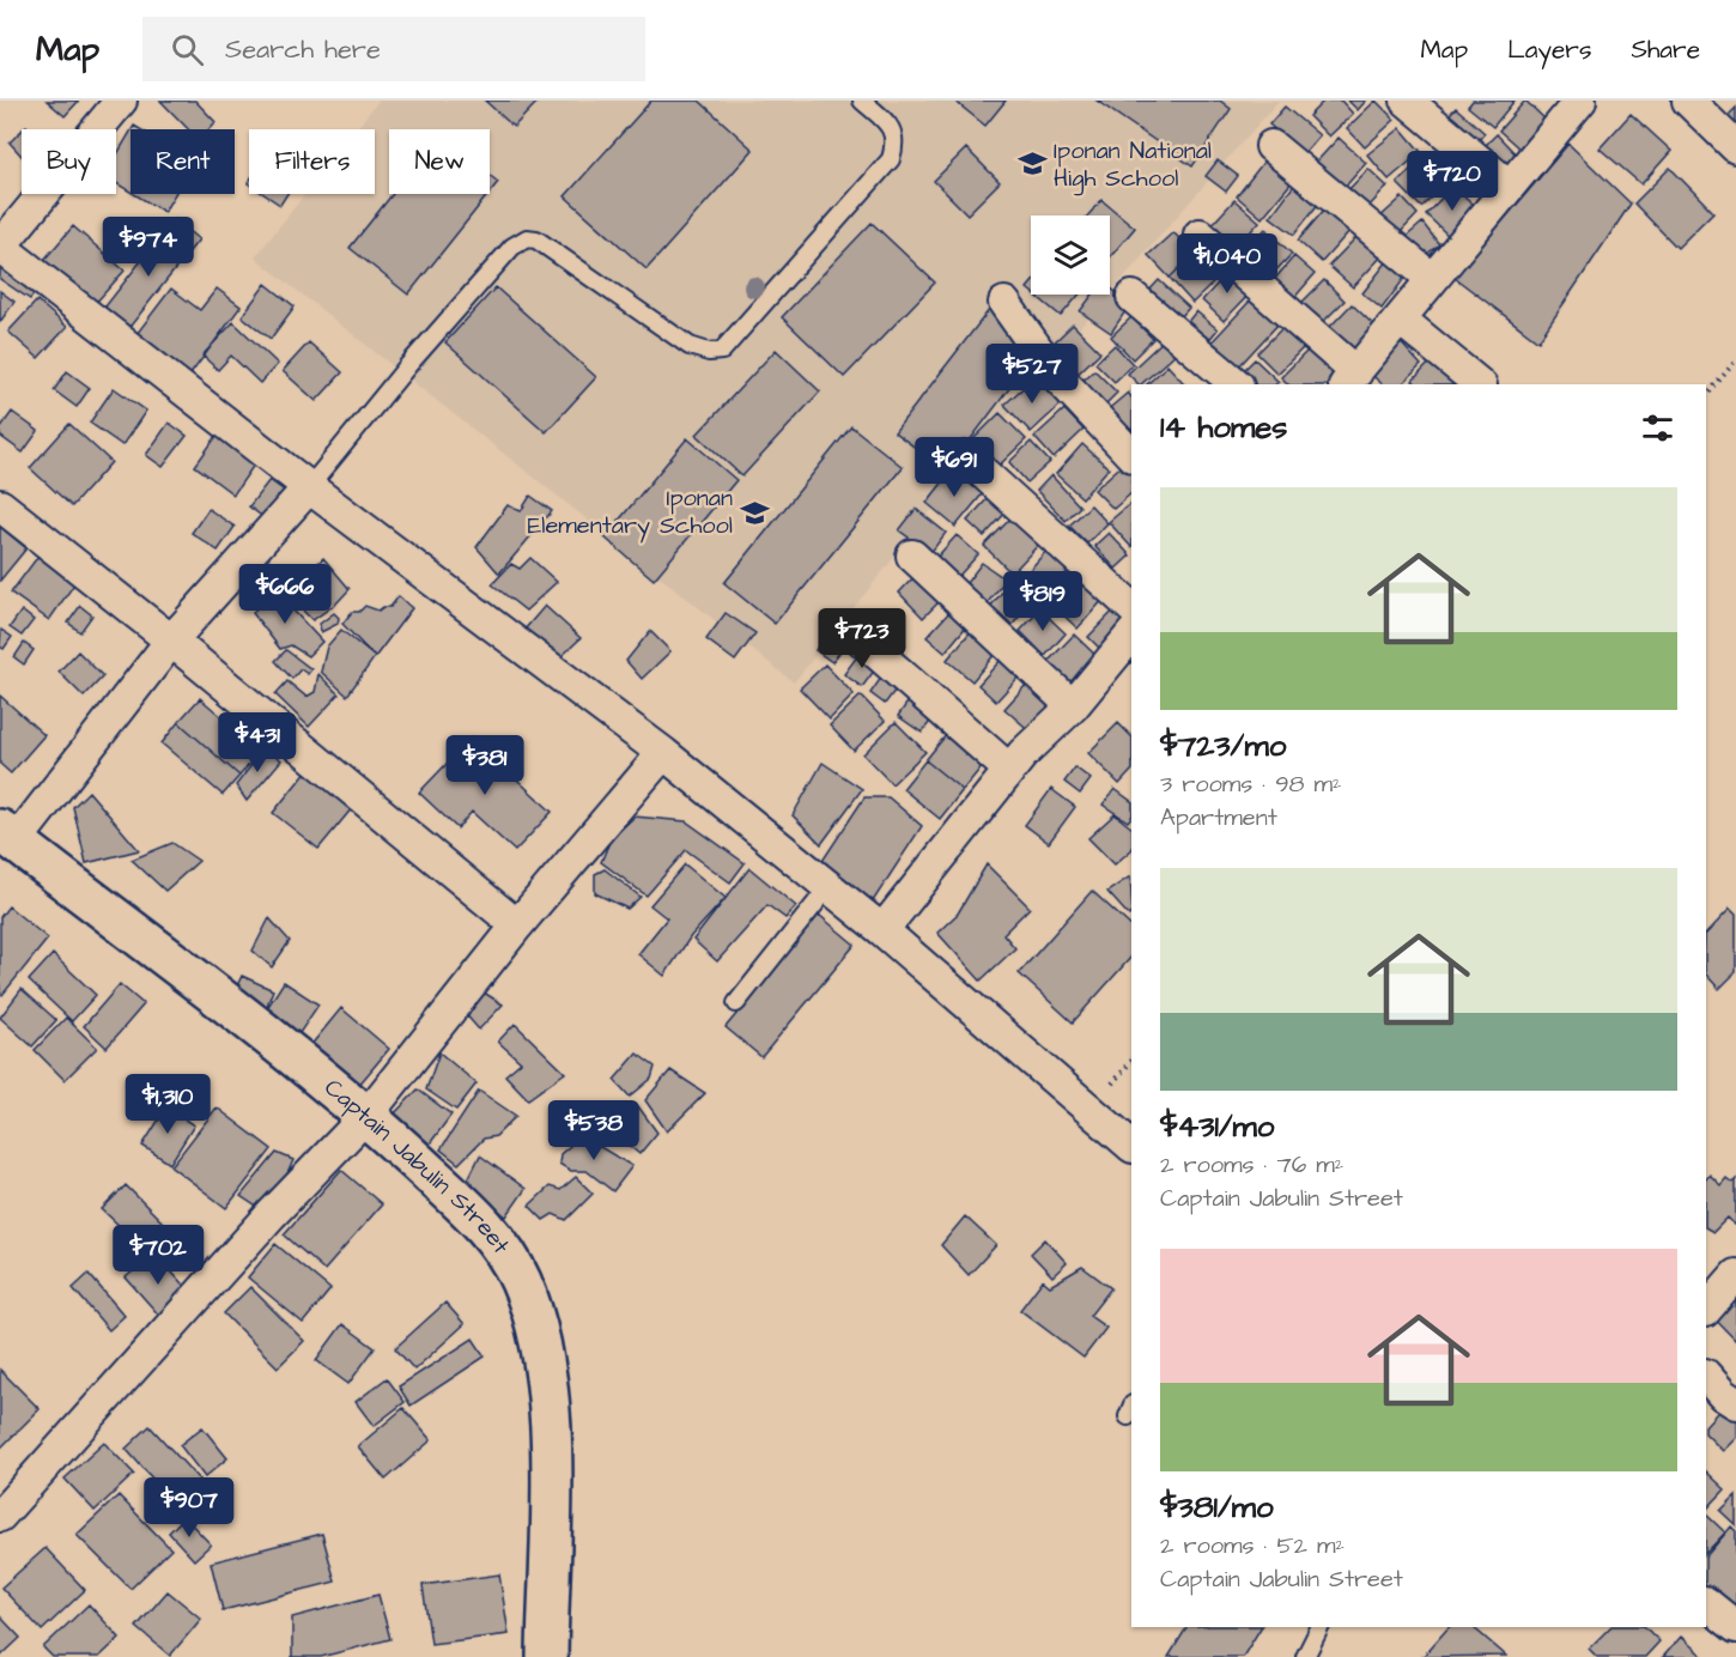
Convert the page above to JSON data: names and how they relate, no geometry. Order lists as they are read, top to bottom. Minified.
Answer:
{"streets":{"street":["Captain Jabulin Street"]},"places":{"school or university":["Iponan National High School","Iponan Elementary School"]},"page":{"header":"Map","search":"Search here","nav":["Map","Layers","Share"],"chip":["Buy","Rent","Filters","New"],"price":["$720","$974","$1,040","$527","$691","$666","$819","$723","$431","$381","$1,310","$538","$702","$907"],"heading":"14 homes","list":[{"name":"$723/mo","note":"3 rooms · 98 m² · Apartment"},{"name":"$431/mo","note":"2 rooms · 76 m² · Captain Jabulin Street"},{"name":"$381/mo","note":"2 rooms · 52 m² · Captain Jabulin Street"}]}}
